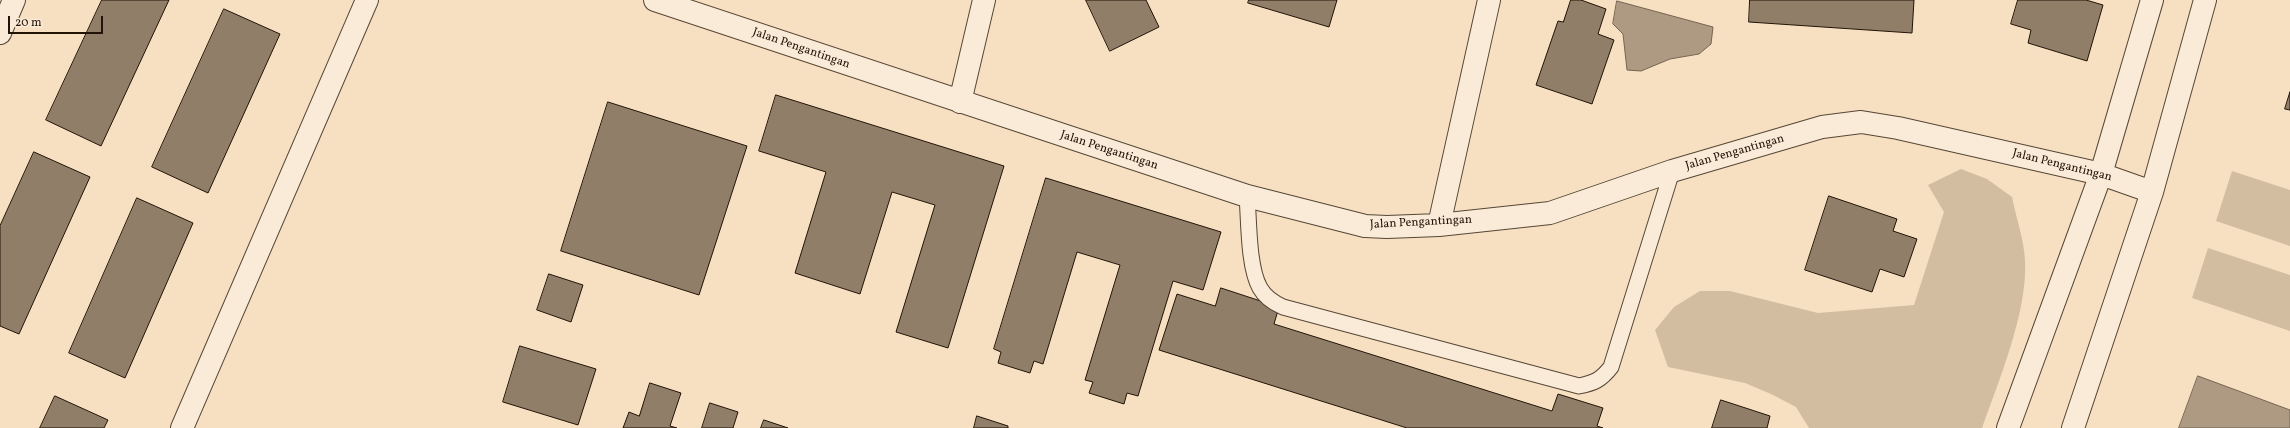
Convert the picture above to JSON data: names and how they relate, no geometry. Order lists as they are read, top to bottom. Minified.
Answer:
{"streets":{"street":["Jalan Pengantingan"]},"scale_bar":"20 m"}
